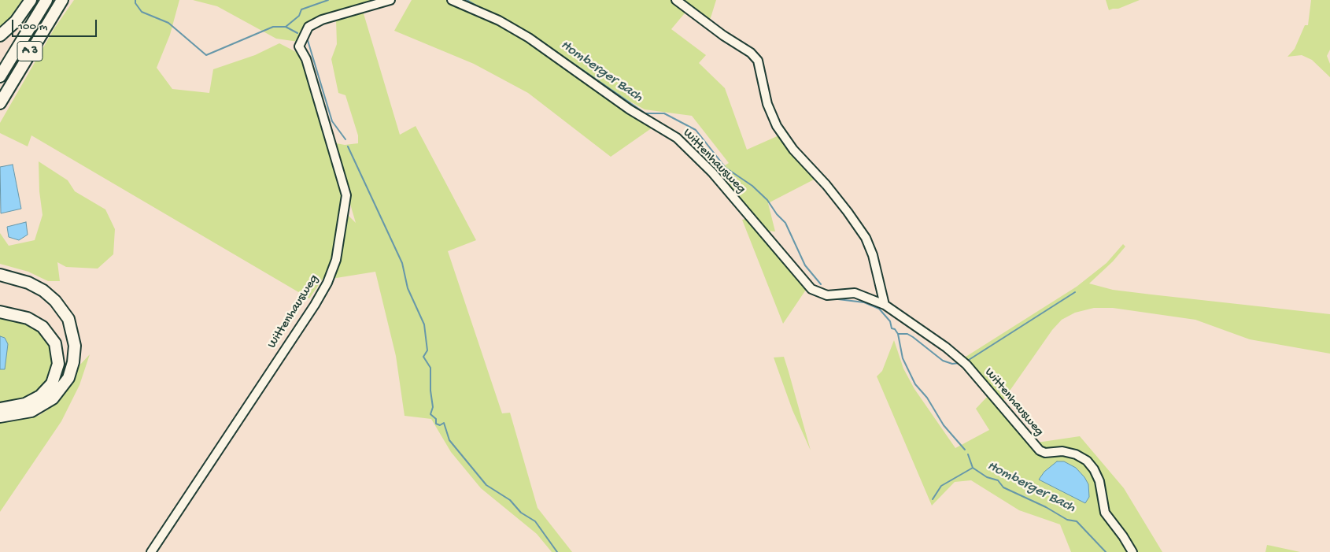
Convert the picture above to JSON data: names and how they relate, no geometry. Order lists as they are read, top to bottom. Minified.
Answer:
{"streets":{"highway":["A 3"],"street":["Wittenhausweg"]},"water":["Homberger Bach"],"scale_bar":"100 m"}
